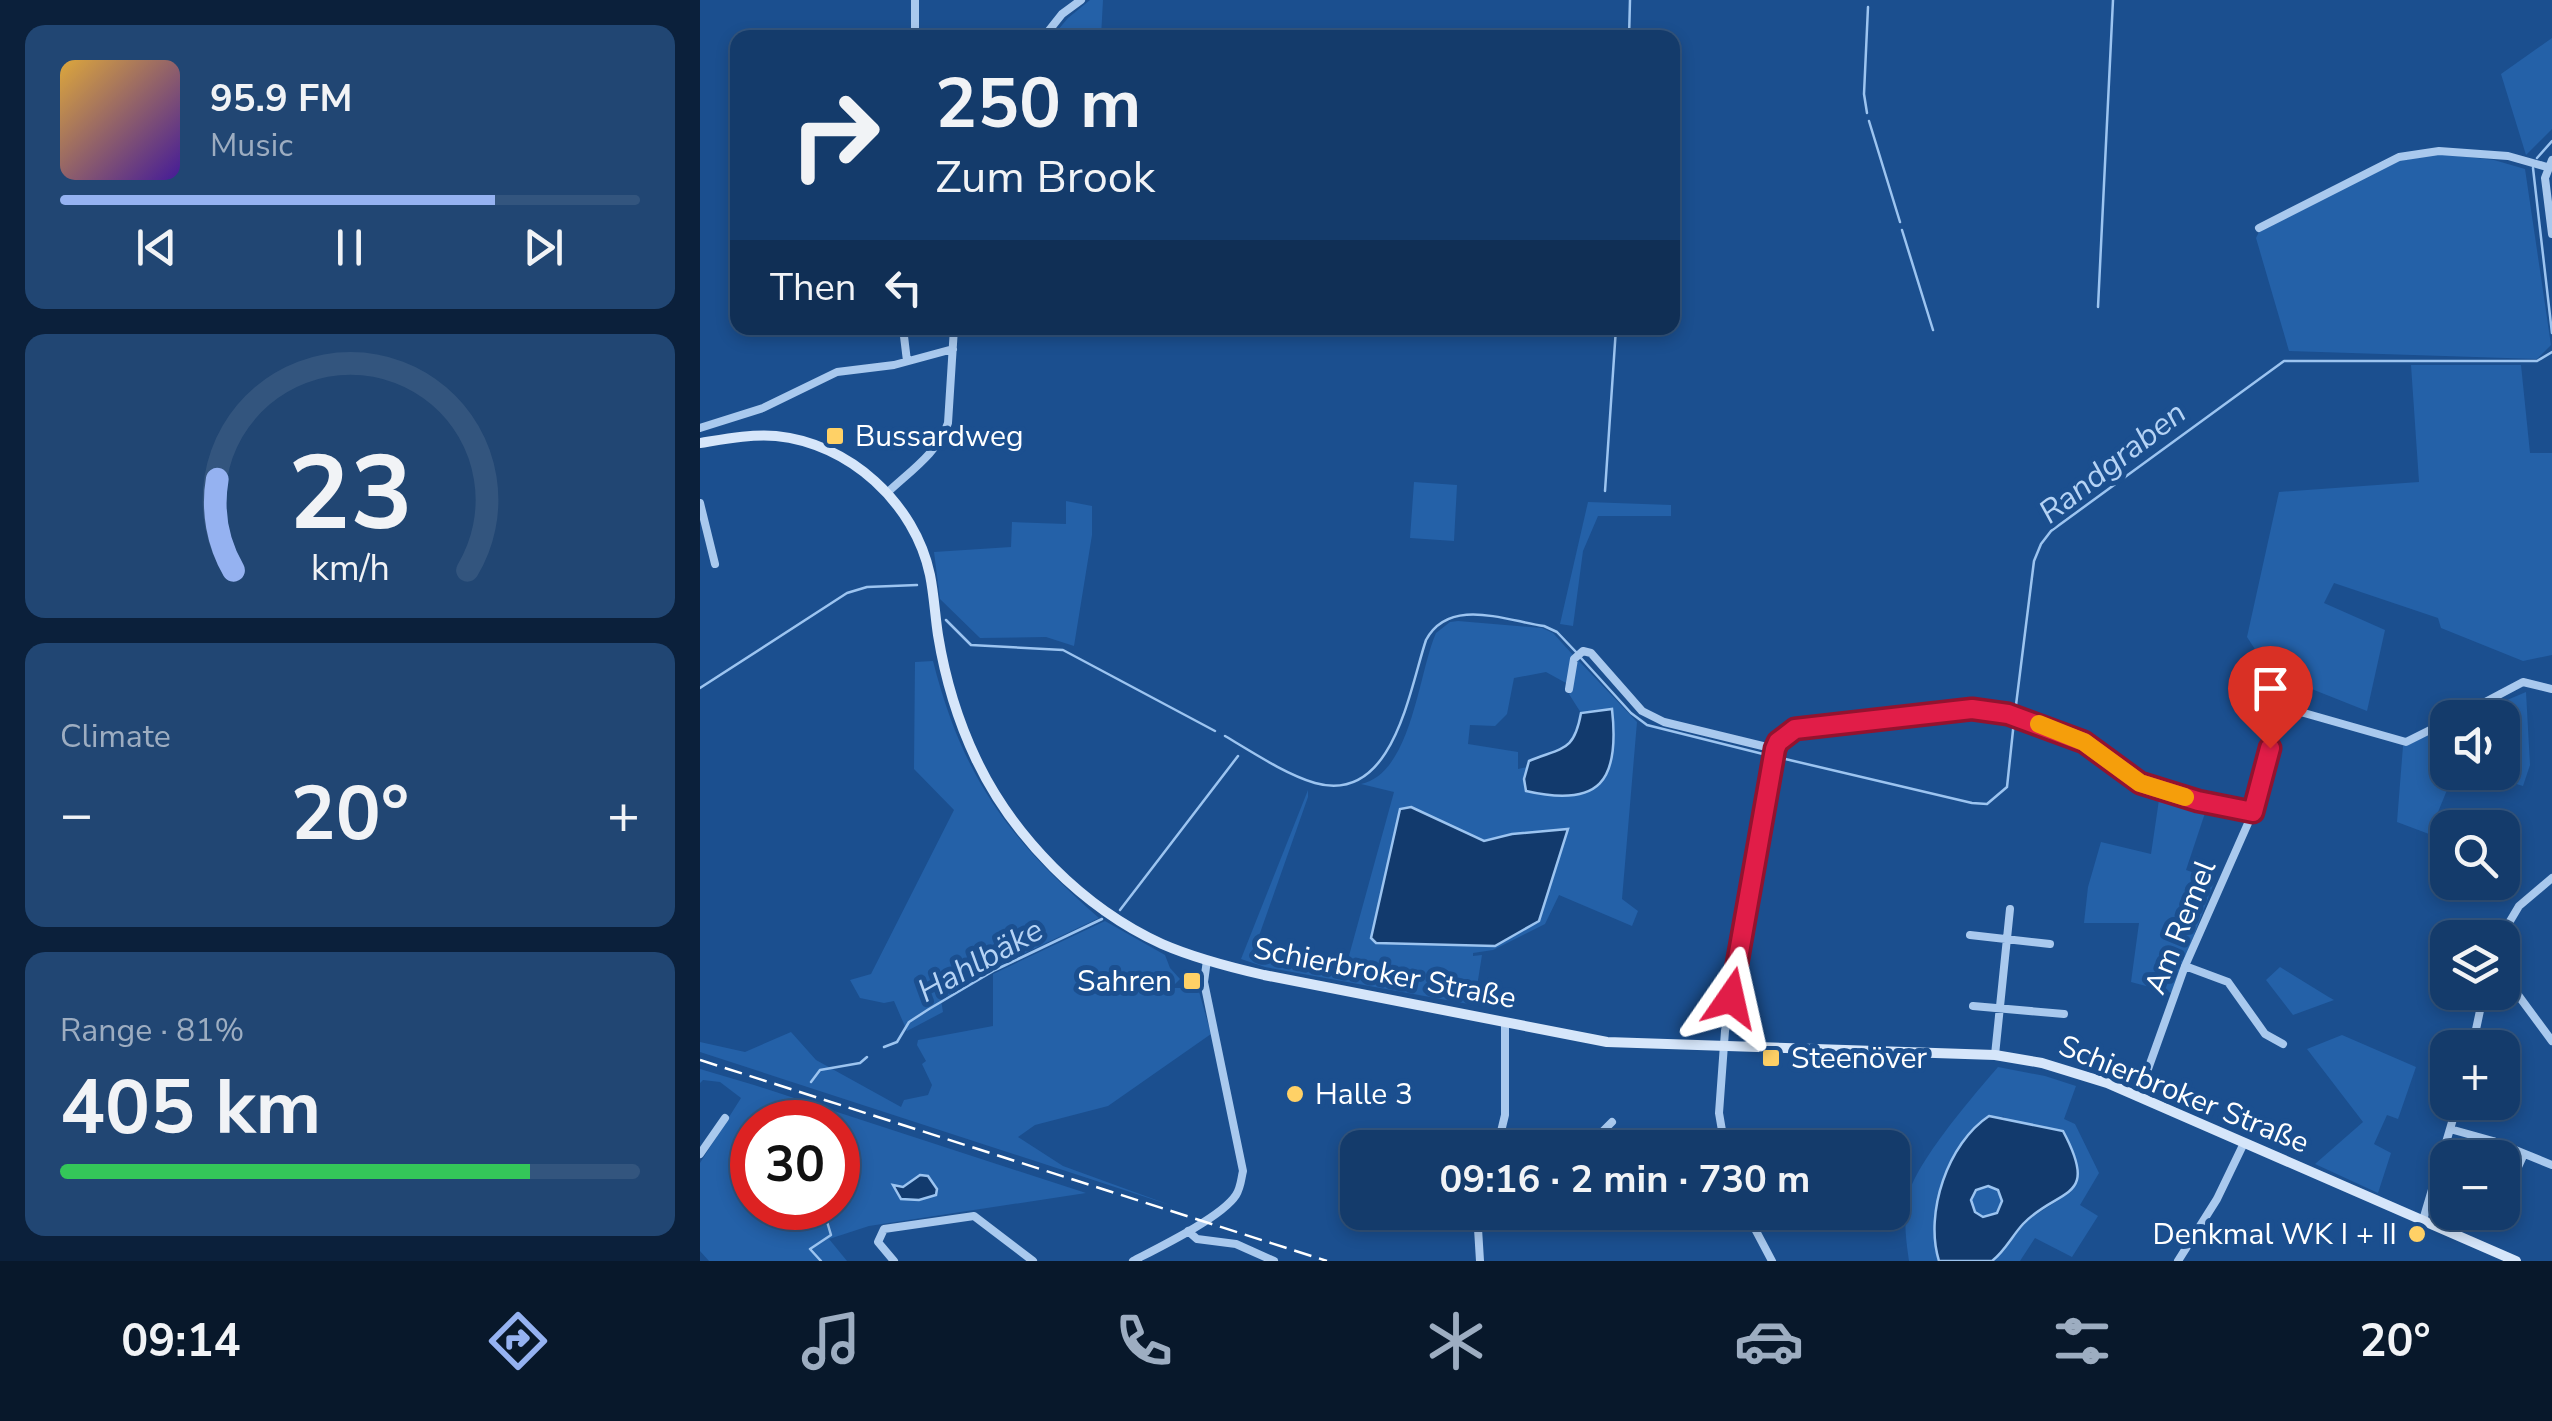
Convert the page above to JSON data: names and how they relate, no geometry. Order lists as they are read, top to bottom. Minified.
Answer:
{"streets":{"main road":["Schierbroker Straße"],"street":["Am Remel"]},"crossings":[["Am Remel","Schierbroker Straße"]],"water":["Randgraben","Hahlbäke"],"places":{"transit":["Bussardweg","Sahren","Steenöver"],"other":["Halle 3","Denkmal WK I + II"]},"page":{"turn":["250 m","Zum Brook"],"song":["95.9 FM","Music"],"then":"Then","tile":["Climate",["Range · 81%","405 km"]],"map_buttons":["+","−"],"heat":["−","20°","+"],"limit":"30","trip":"09:16 · 2 min · 730 m","tabs":["09:14","20°"],"gauge":["23","km/h"]}}
